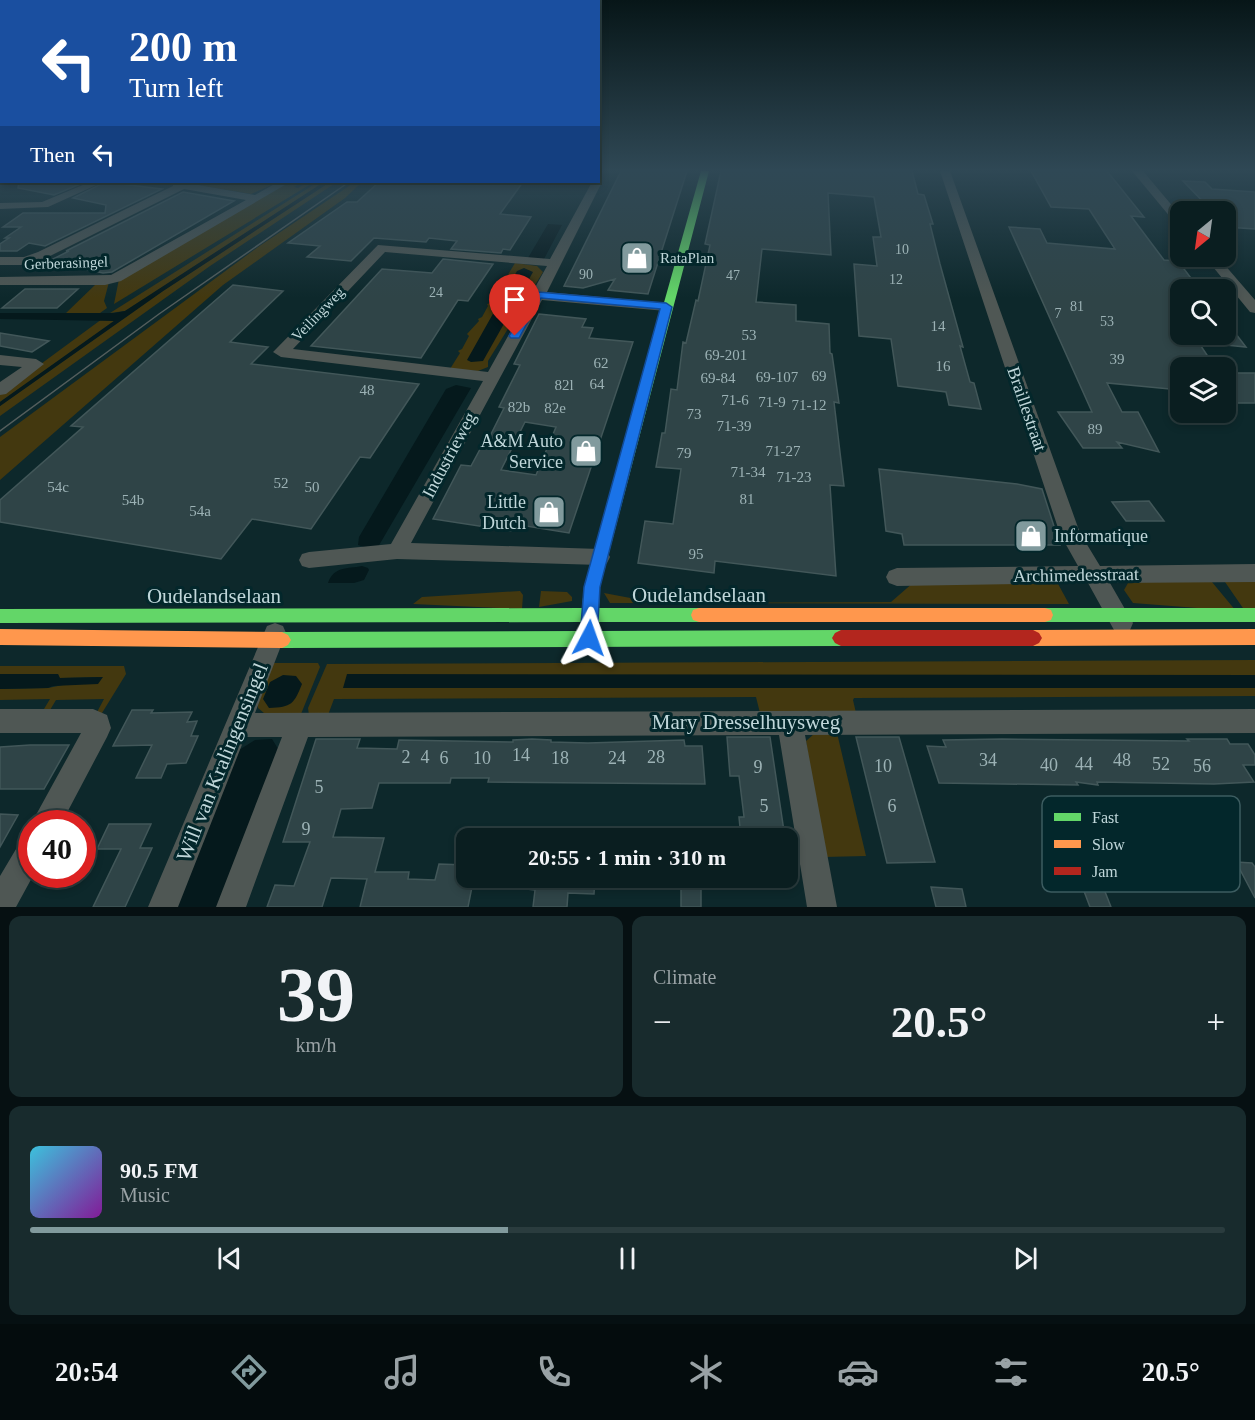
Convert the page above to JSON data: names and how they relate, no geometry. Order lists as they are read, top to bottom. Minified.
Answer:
{"streets":{"main road":["Oudelandselaan"],"street":["Gerberasingel","Veilingweg","Braillestraat","Industrieweg","Archimedesstraat","Mary Dresselhuysweg","Will van Kralingensingel"]},"crossings":[["Veilingweg","Industrieweg"],["Braillestraat","Archimedesstraat"],["Braillestraat","Oudelandselaan"],["Oudelandselaan","Will van Kralingensingel"],["Mary Dresselhuysweg","Will van Kralingensingel"]],"places":{"shop":["RataPlan","A&M Auto Service","Little Dutch","Informatique"]},"house_numbers":["10","90","47","12","24","81","7","53","14","53","69-201","39","62","16","69","69-107","69-84","64","82l","48","71-6","71-9","71-12","82b","82e","73","71-39","89","71-27","79","71-34","71-23","52","54c","50","81","54b","54a","95","14","2","4","28","6","10","18","24","34","48","44","52","40","10","56","9","5","5","6","9"],"legend":["Fast","Slow","Jam"],"north":"bottom left","page":{"turn":["200 m","Turn left"],"then":"Then","limit":"40","trip":"20:55 · 1 min · 310 m","tile":[["39","km/h"],"Climate"],"heat":["−","20.5°","+"],"song":["90.5 FM","Music"],"tabs":["20:54","20.5°"]}}
